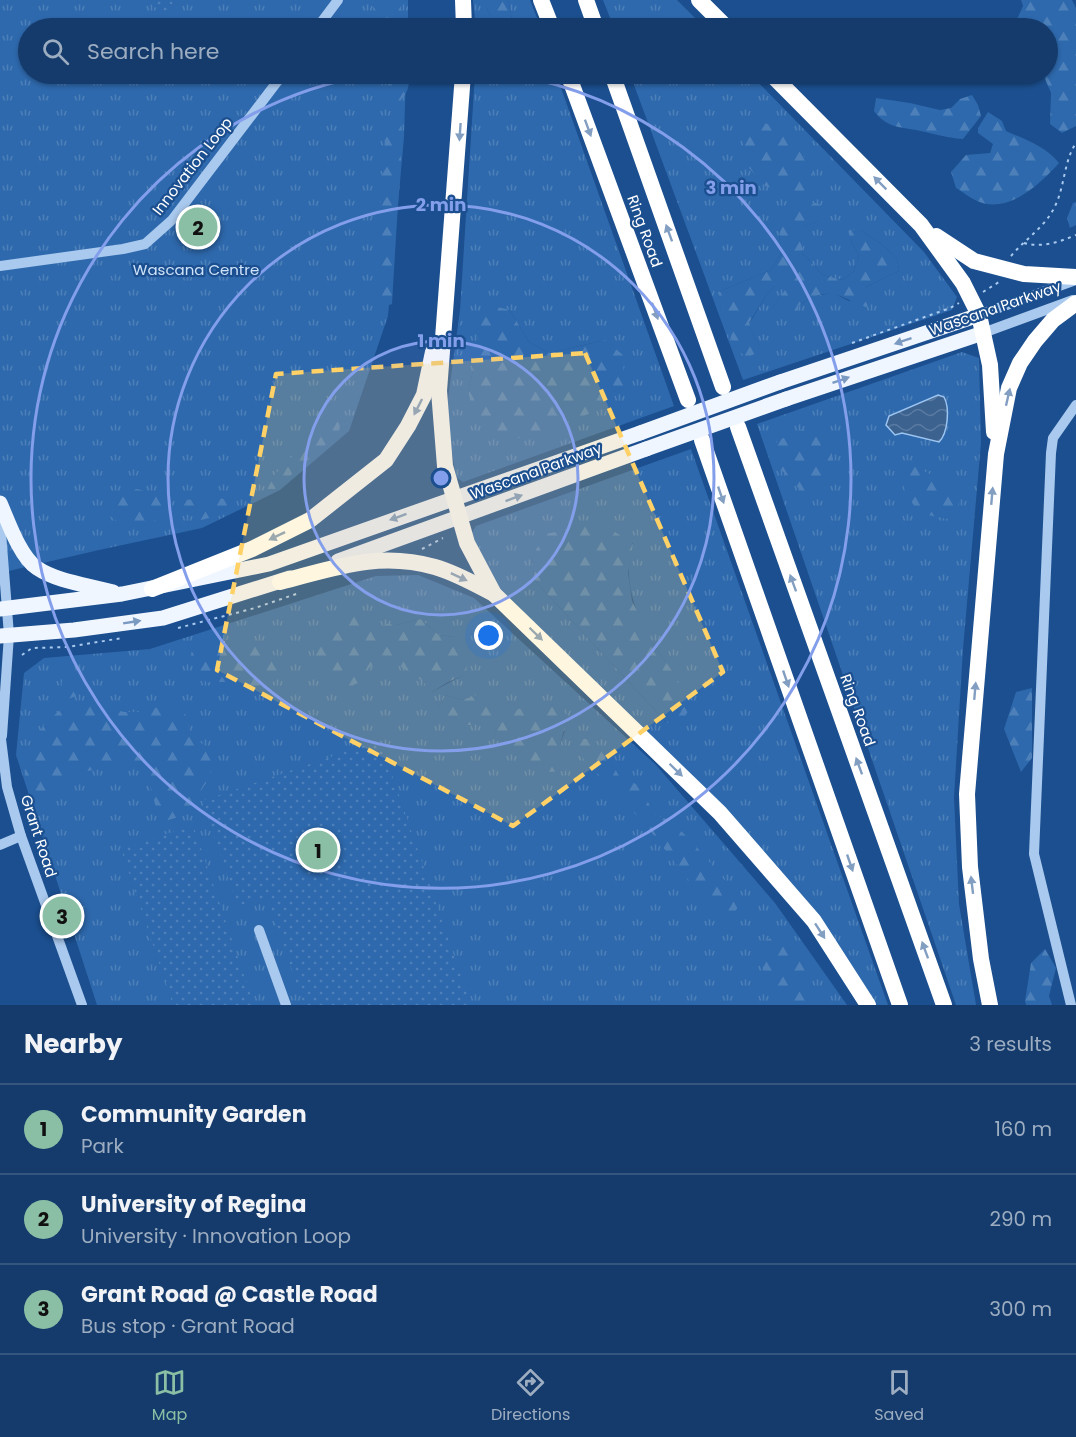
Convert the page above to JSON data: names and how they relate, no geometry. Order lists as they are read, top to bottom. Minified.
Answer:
{"streets":{"highway":["Ring Road"],"main road":["Wascana Parkway"],"street":["Innovation Loop","Grant Road"]},"crossings":[["Wascana Parkway","Grant Road"]],"parks":["Wascana Centre"],"page":{"search":"Search here","pins":["2","1","3"],"heading":["Nearby","3 results"],"list":[{"mark":"1","name":"Community Garden","note":"Park","value":"160 m"},{"mark":"2","name":"University of Regina","note":"University · Innovation Loop","value":"290 m"},{"mark":"3","name":"Grant Road @ Castle Road","note":"Bus stop · Grant Road","value":"300 m"}],"nav":["Map","Directions","Saved"]},"rings":["3 min","2 min","1 min"]}
